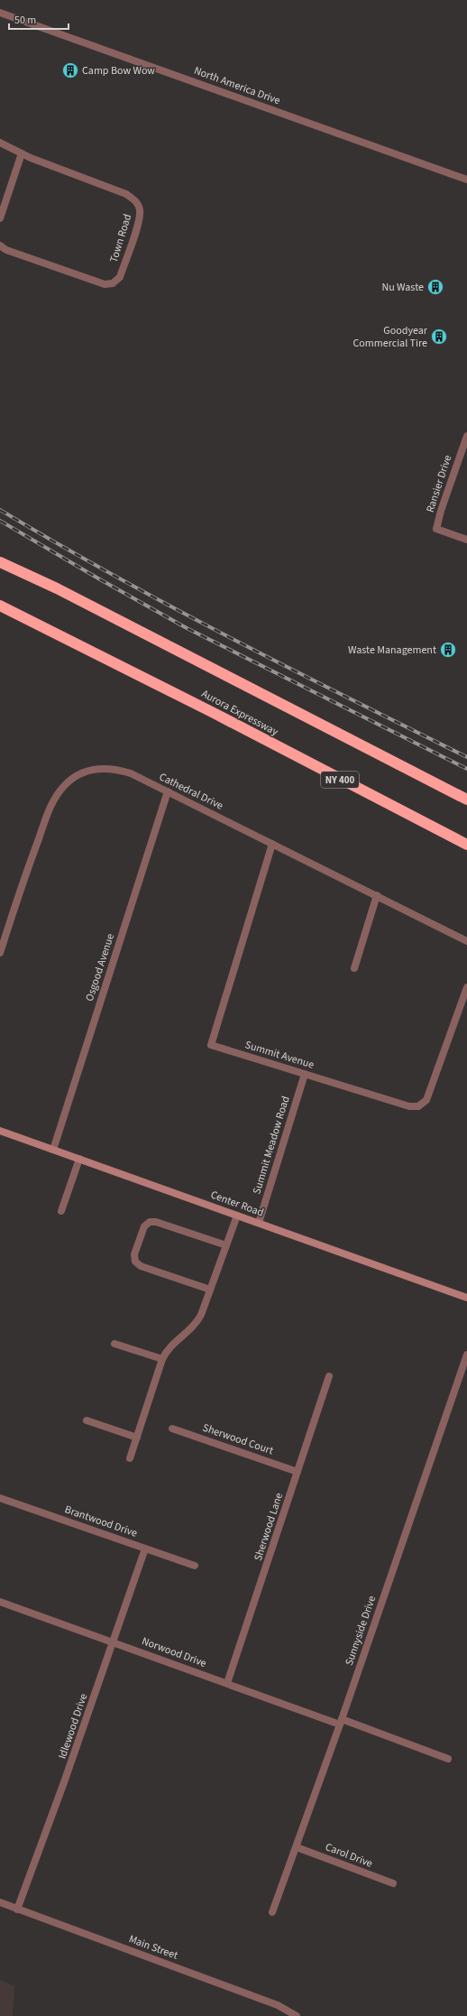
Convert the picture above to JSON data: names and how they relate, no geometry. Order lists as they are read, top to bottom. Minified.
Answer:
{"streets":{"highway":["Aurora Expressway","NY 400"],"main road":["Center Road"],"street":["North America Drive","Town Road","Ransier Drive","Cathedral Drive","Osgood Avenue","Summit Avenue","Summit Meadow Road","Sherwood Court","Brantwood Drive","Sherwood Lane","Sunnyside Drive","Norwood Drive","Idlewood Drive","Carol Drive","Main Street"]},"crossings":[["Cathedral Drive","Osgood Avenue"],["Cathedral Drive","Summit Avenue"],["Osgood Avenue","Center Road"],["Summit Avenue","Summit Meadow Road"],["Summit Meadow Road","Center Road"],["Sherwood Court","Sherwood Lane"],["Brantwood Drive","Idlewood Drive"],["Sherwood Lane","Norwood Drive"],["Sunnyside Drive","Norwood Drive"],["Sunnyside Drive","Carol Drive"],["Norwood Drive","Idlewood Drive"],["Idlewood Drive","Main Street"]],"places":{"building":["Camp Bow Wow","Nu Waste","Goodyear Commercial Tire","Waste Management"]},"scale_bar":"50 m"}
